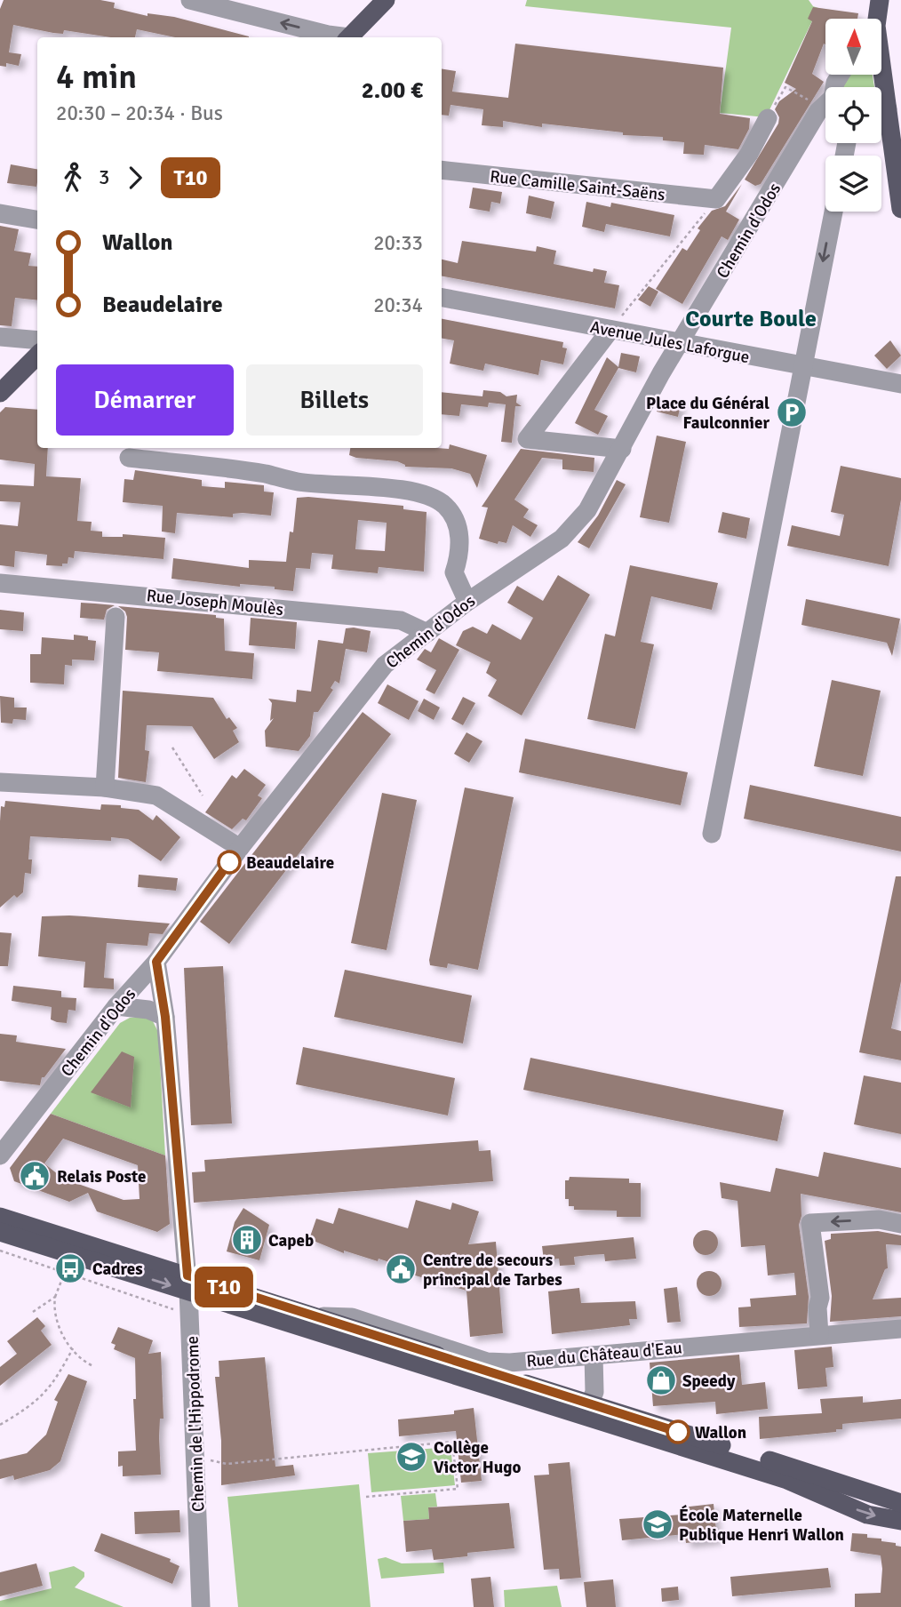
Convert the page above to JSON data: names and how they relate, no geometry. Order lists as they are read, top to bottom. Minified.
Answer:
{"streets":{"street":["Rue Camille Saint-Saëns","Chemin d'Odos","Avenue Jules Laforgue","Rue Joseph Moulès","Rue du Château d'Eau","Chemin de l'Hippodrome"]},"crossings":[["Chemin d'Odos","Avenue Jules Laforgue"],["Chemin d'Odos","Rue Joseph Moulès"],["Chemin d'Odos","Chemin de l'Hippodrome"]],"districts":["Courte Boule"],"places":{"parking":["Place du Général Faulconnier"],"other":["Beaudelaire","Wallon"],"public building":["Relais Poste","Centre de secours principal de Tarbes"],"building":["Capeb"],"bus stop":["Cadres"],"shop":["Speedy"],"school or university":["Collège Victor Hugo","École Maternelle Publique Henri Wallon"]},"lines":["bus line T10"],"north":"top","page":{"on_map":"T10","heading":["4 min","20:30 – 20:34 · Bus","2.00 €"],"legs":["3","T10"],"list":[{"name":"Wallon","value":"20:33"},{"name":"Beaudelaire","value":"20:34"}],"buttons":["Démarrer","Billets"]}}
